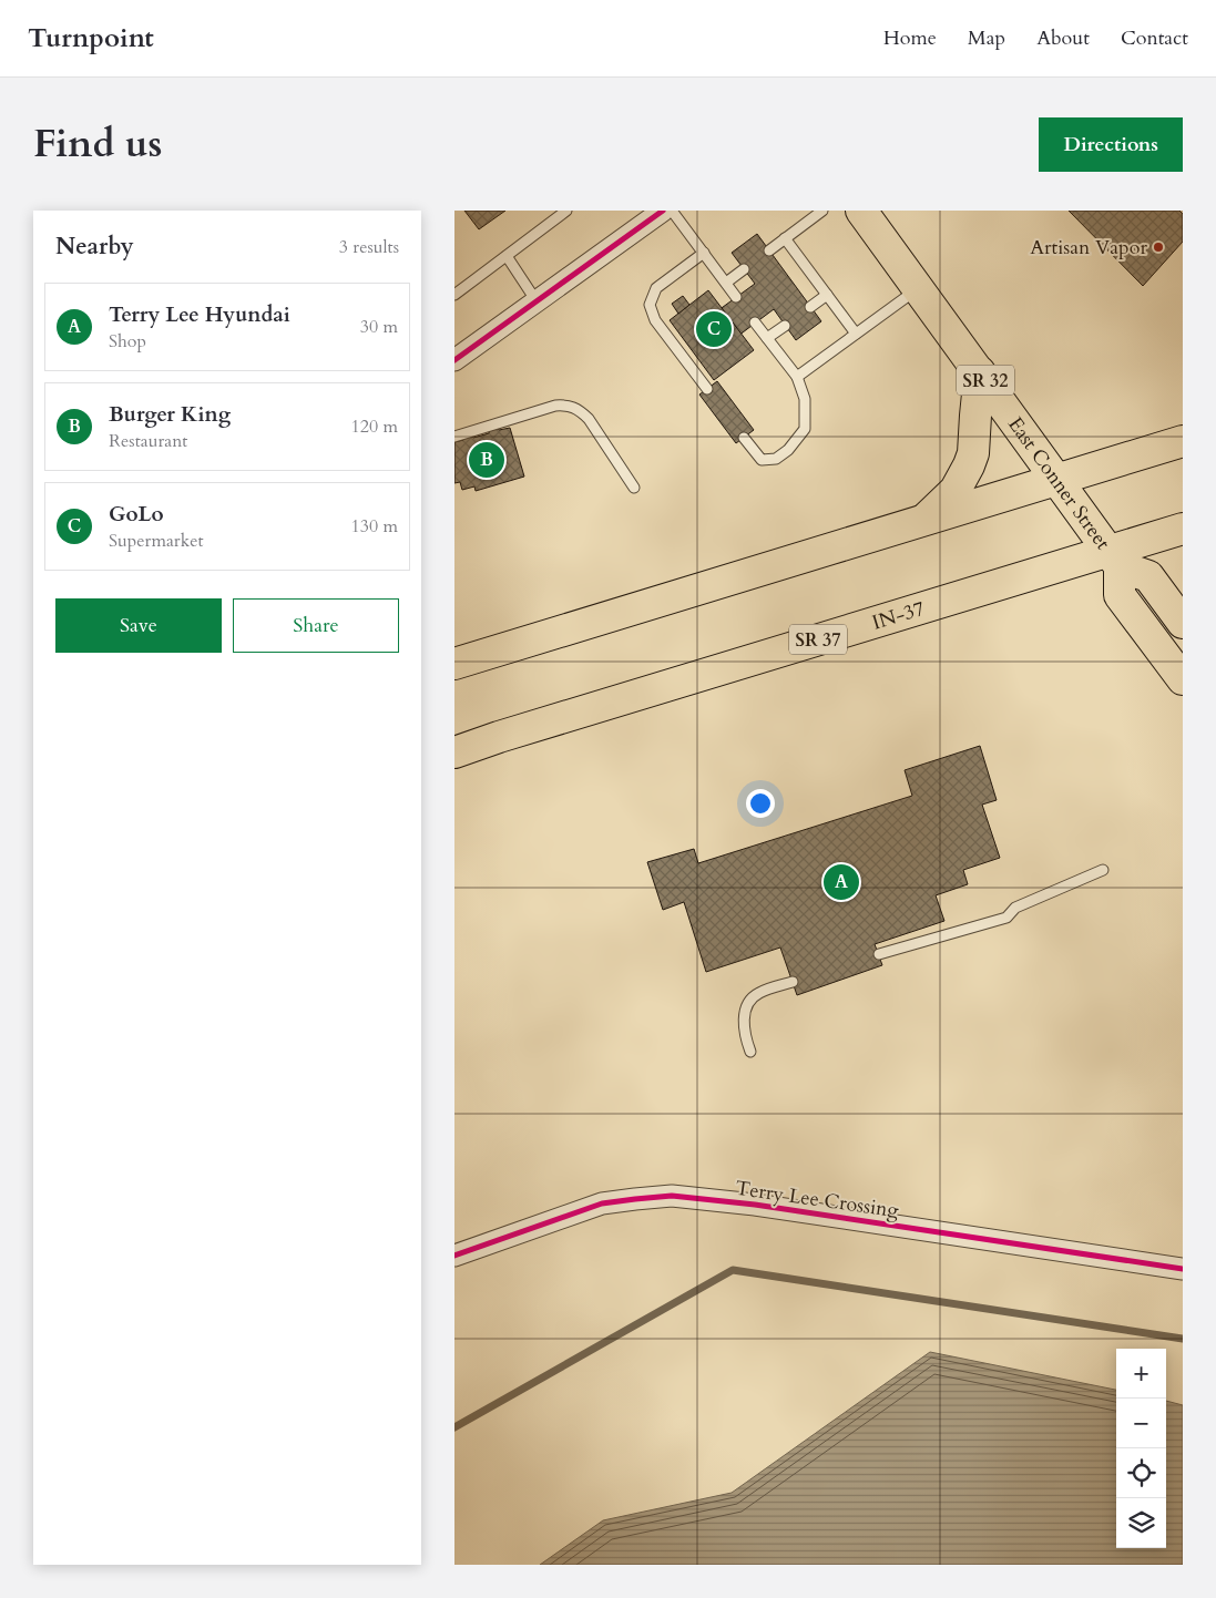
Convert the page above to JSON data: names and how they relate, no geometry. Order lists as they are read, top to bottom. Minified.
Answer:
{"streets":{"main road":["SR 32","East Conner Street","IN-37","SR 37"],"street":["Terry Lee Crossing"]},"crossings":[["East Conner Street","IN-37"]],"places":["Artisan Vapor"],"page":{"header":"Turnpoint","nav":["Home","Map","About","Contact"],"title":"Find us","buttons":["Directions",["Save","Share"]],"heading":["Nearby","3 results"],"list":[{"mark":"A","name":"Terry Lee Hyundai","note":"Shop","value":"30 m"},{"mark":"B","name":"Burger King","note":"Restaurant","value":"120 m"},{"mark":"C","name":"GoLo","note":"Supermarket","value":"130 m"}],"pins":["C","B","A"],"map_buttons":["+","−"]}}
